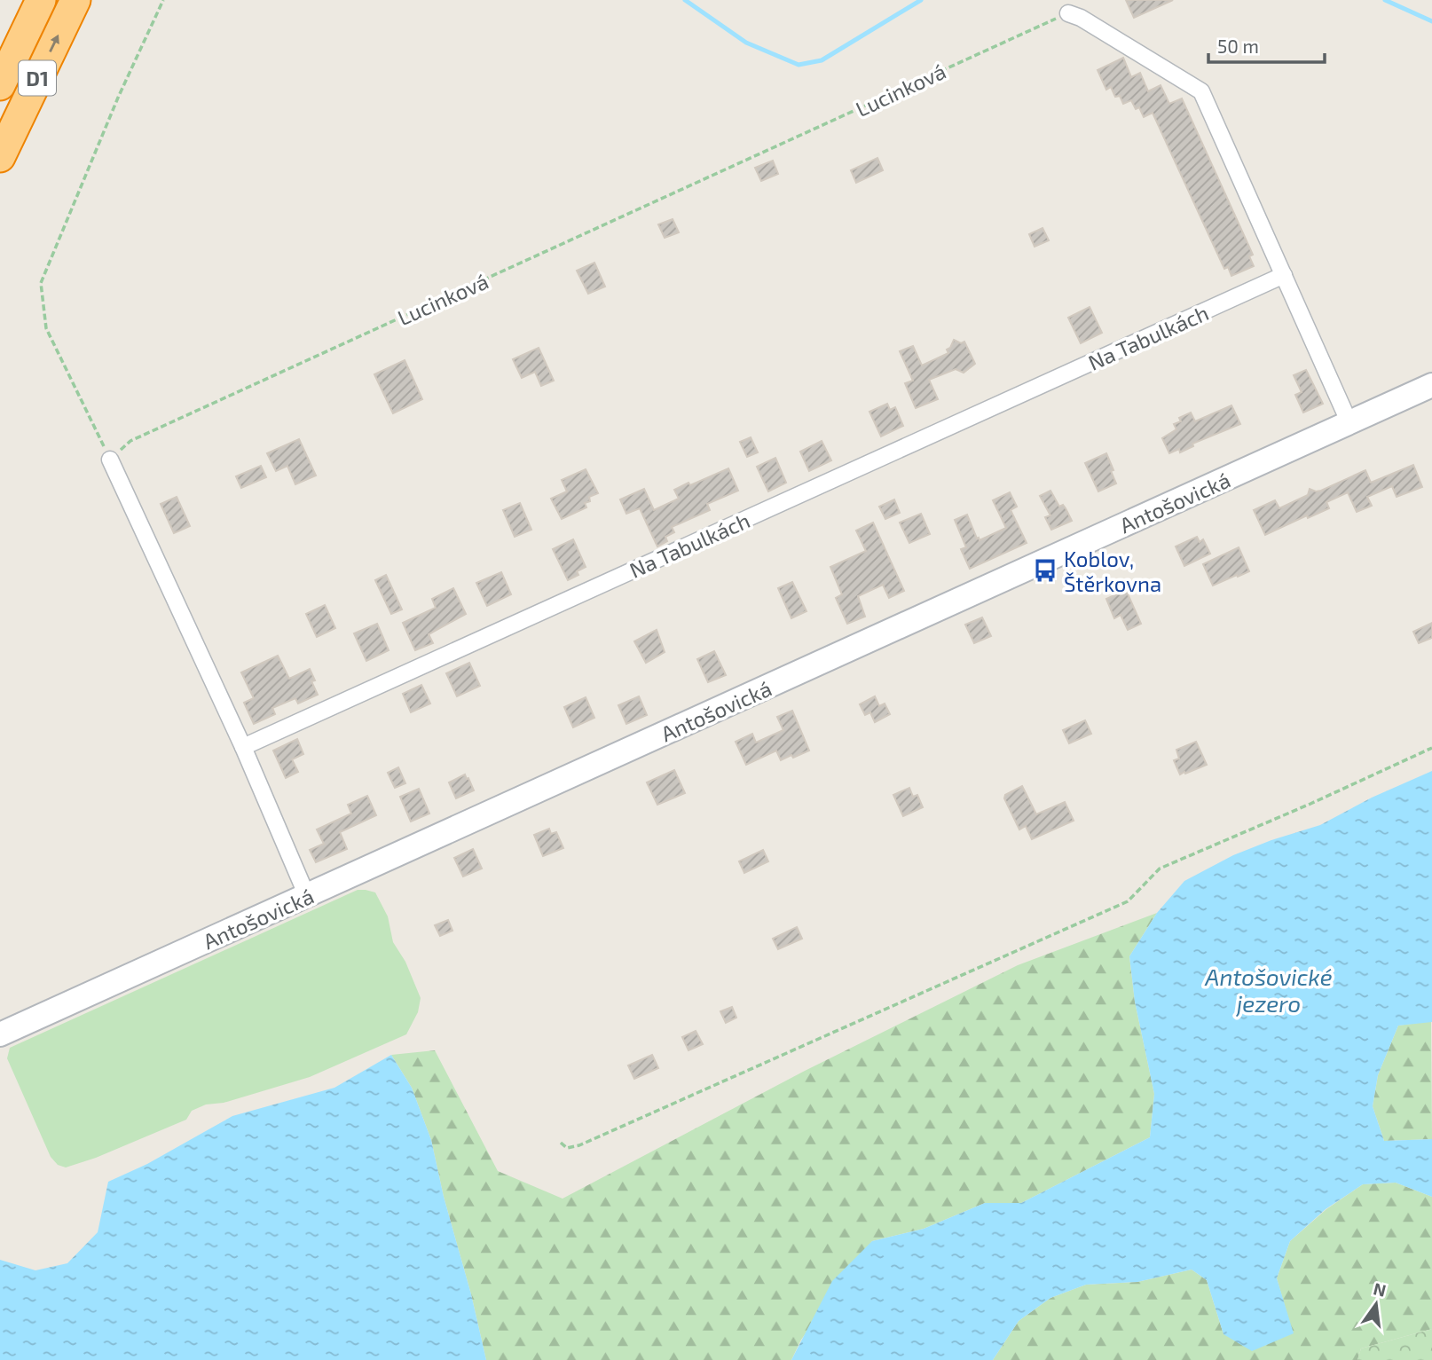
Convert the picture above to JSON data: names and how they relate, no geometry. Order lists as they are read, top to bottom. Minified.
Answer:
{"streets":{"highway":["D1"],"street":["Na Tabulkách","Antošovická"],"path":["Lucinková"]},"water":["Antošovické jezero"],"places":{"bus stop":["Koblov, Štěrkovna"]},"scale_bar":"50 m","north":"top"}
